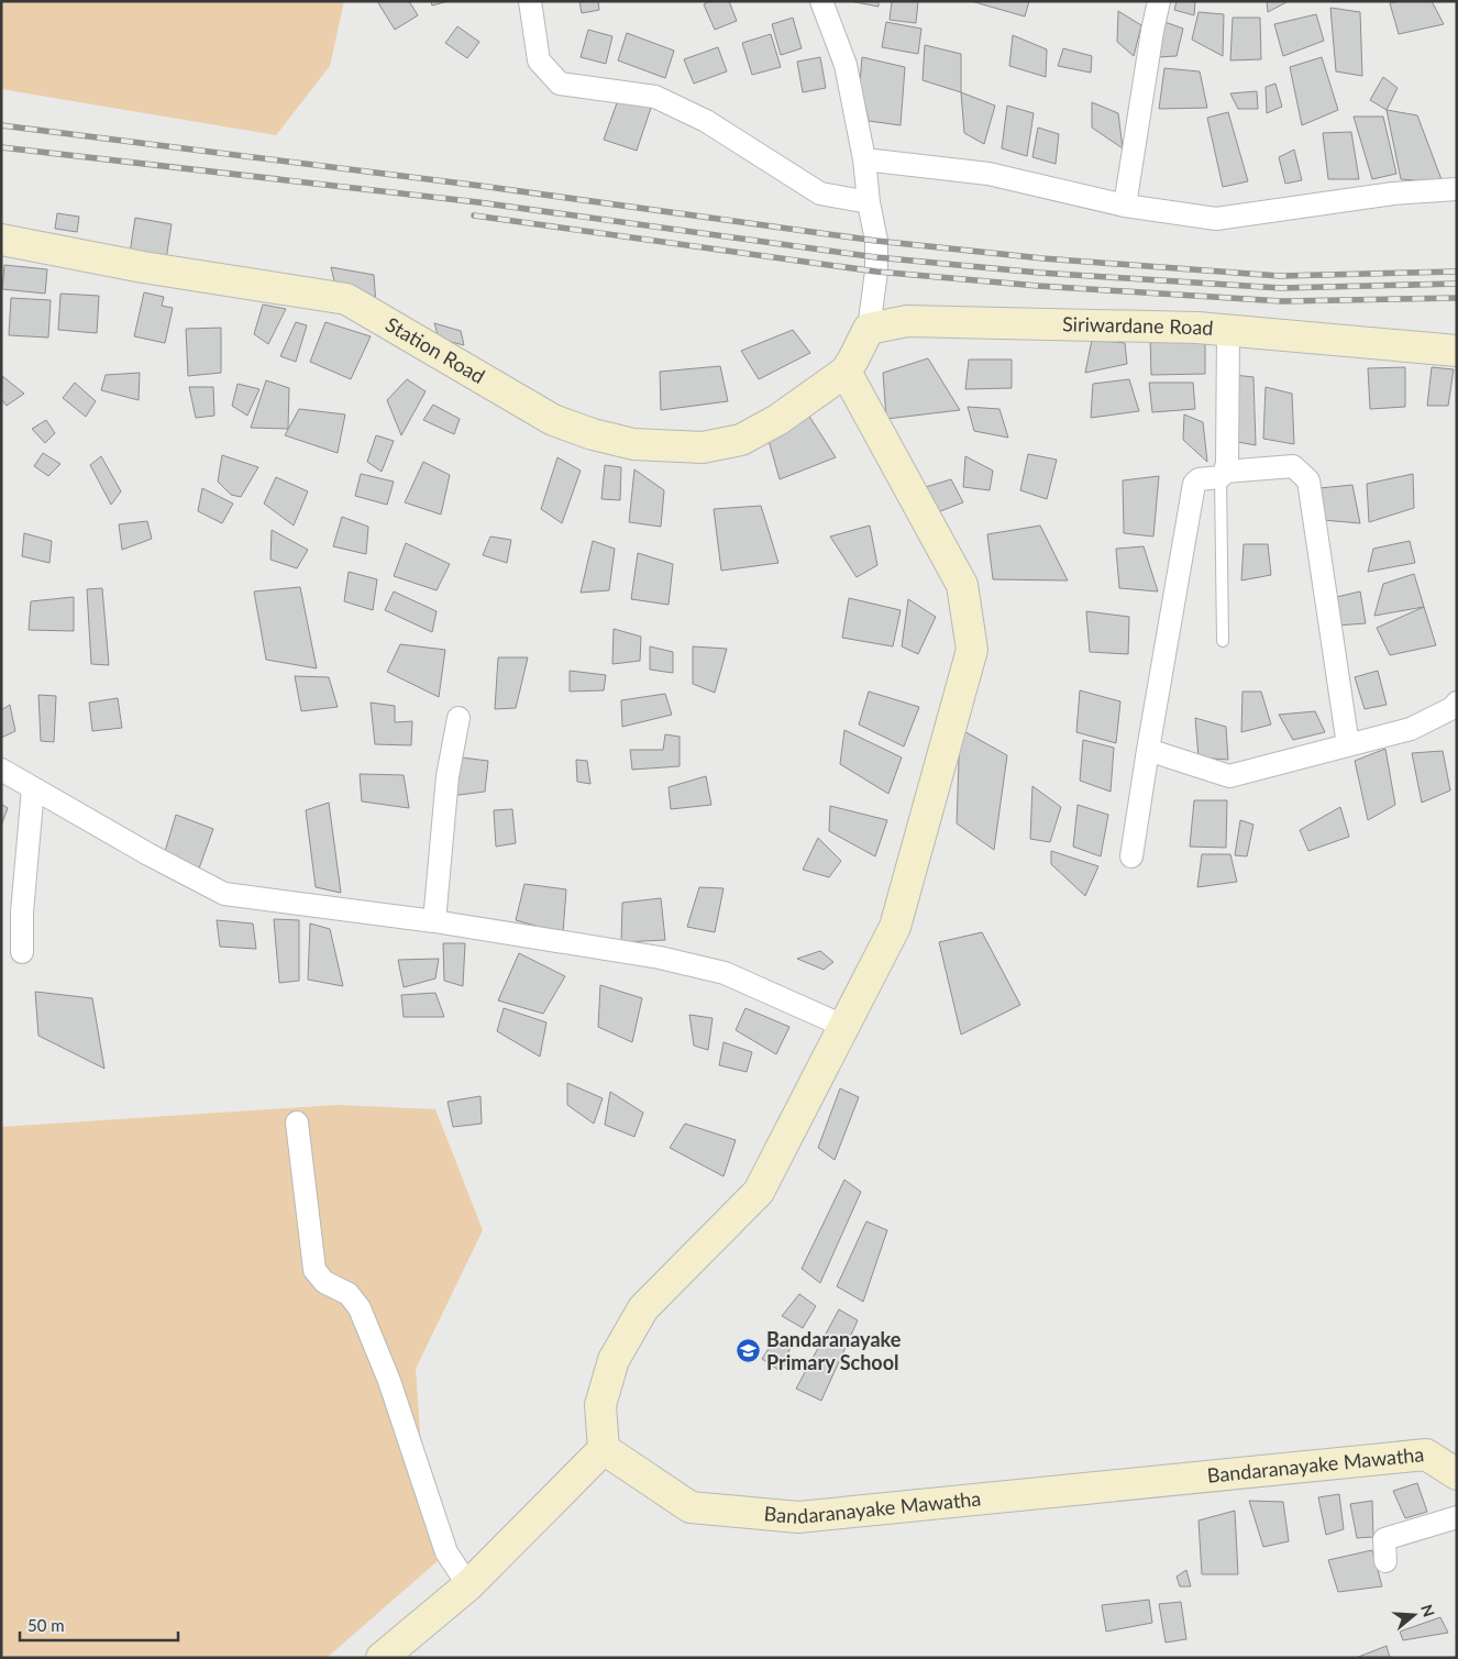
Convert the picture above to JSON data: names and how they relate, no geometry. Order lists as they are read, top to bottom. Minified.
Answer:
{"streets":{"street":["Siriwardane Road","Station Road","Bandaranayake Mawatha"]},"places":{"school or university":["Bandaranayake Primary School"]},"scale_bar":"50 m","north":"right"}
